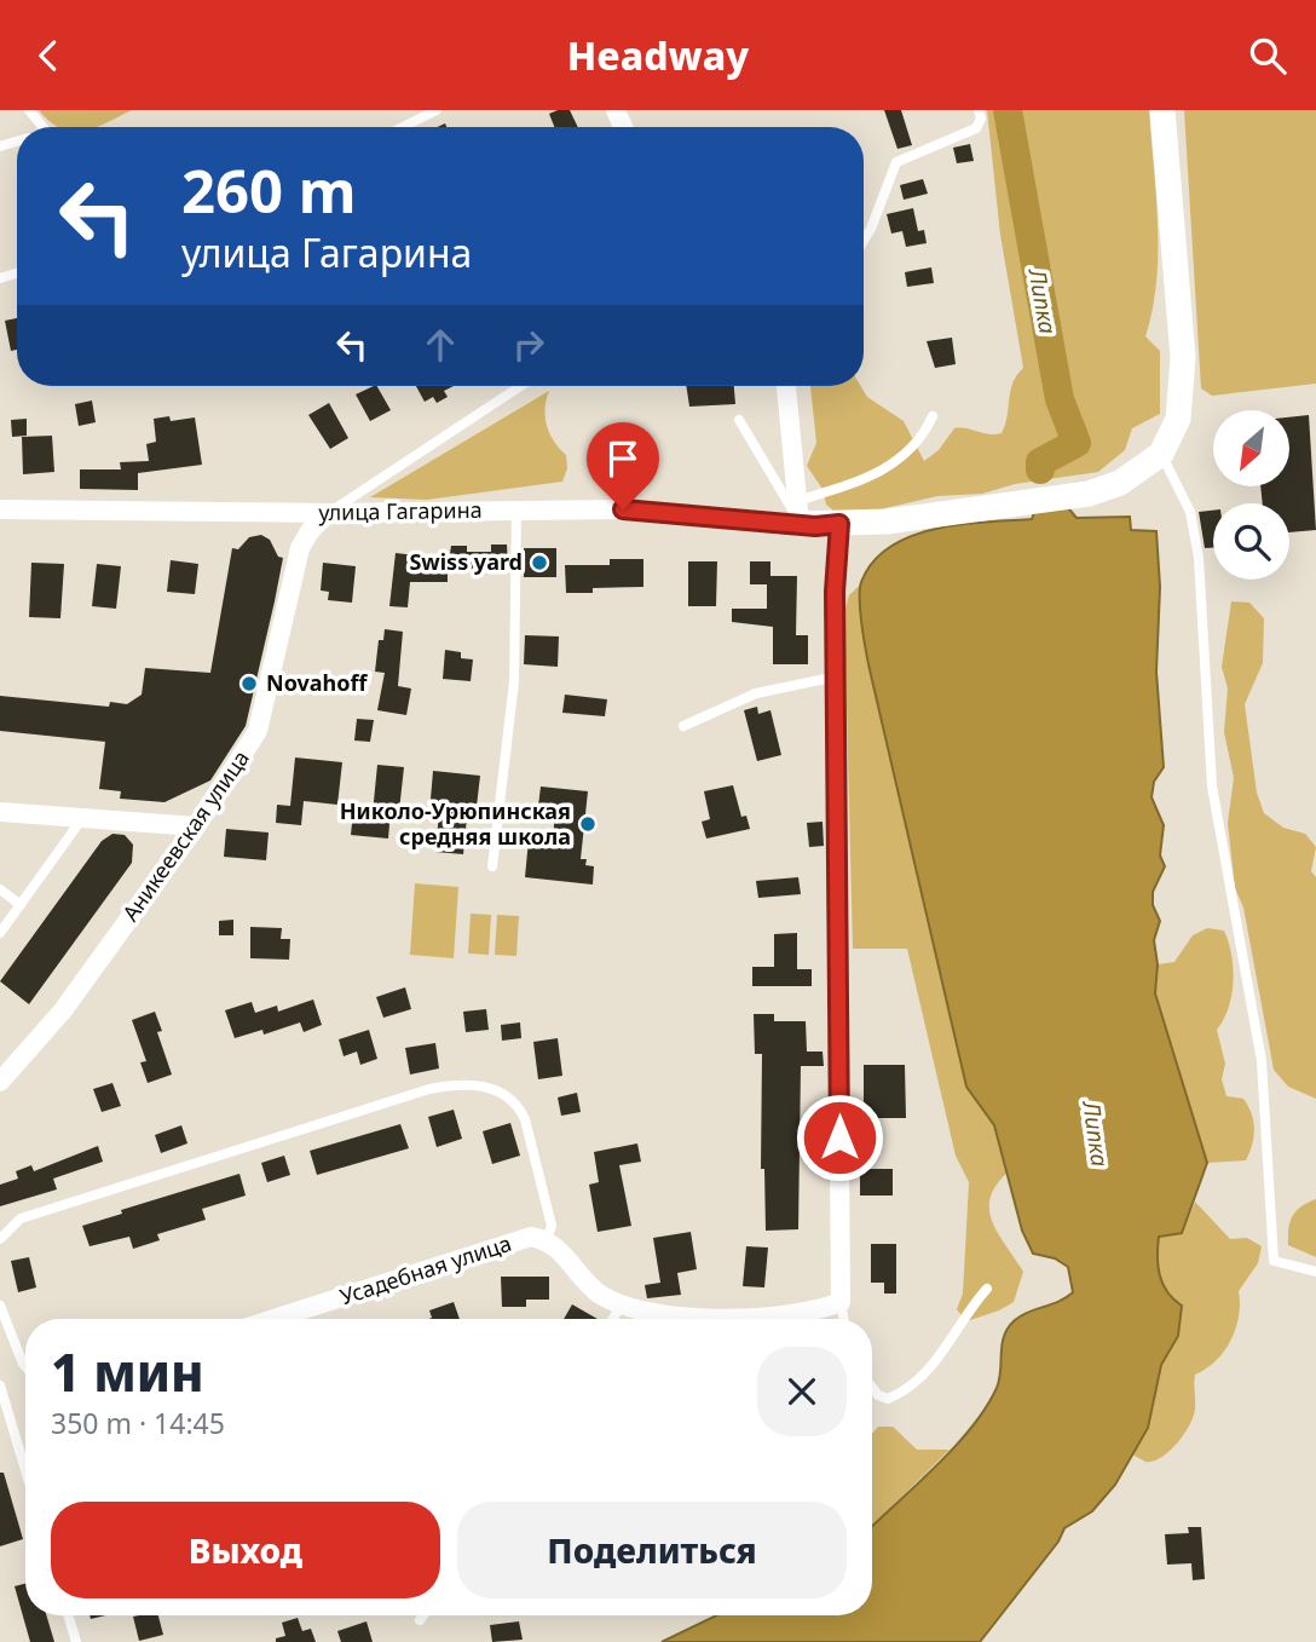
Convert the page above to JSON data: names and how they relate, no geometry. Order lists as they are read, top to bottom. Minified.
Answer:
{"streets":{"street":["улица Гагарина","Аникеевская улица","Усадебная улица"]},"crossings":[["улица Гагарина","Аникеевская улица"]],"water":["Липка"],"places":["Swiss yard","Novahoff","Николо-Урюпинская средняя школа"],"north":"bottom left","page":{"header":"Headway","turn":["260 m","улица Гагарина"],"heading":["1 мин","350 m · 14:45"],"buttons":["Выход","Поделиться"]}}
